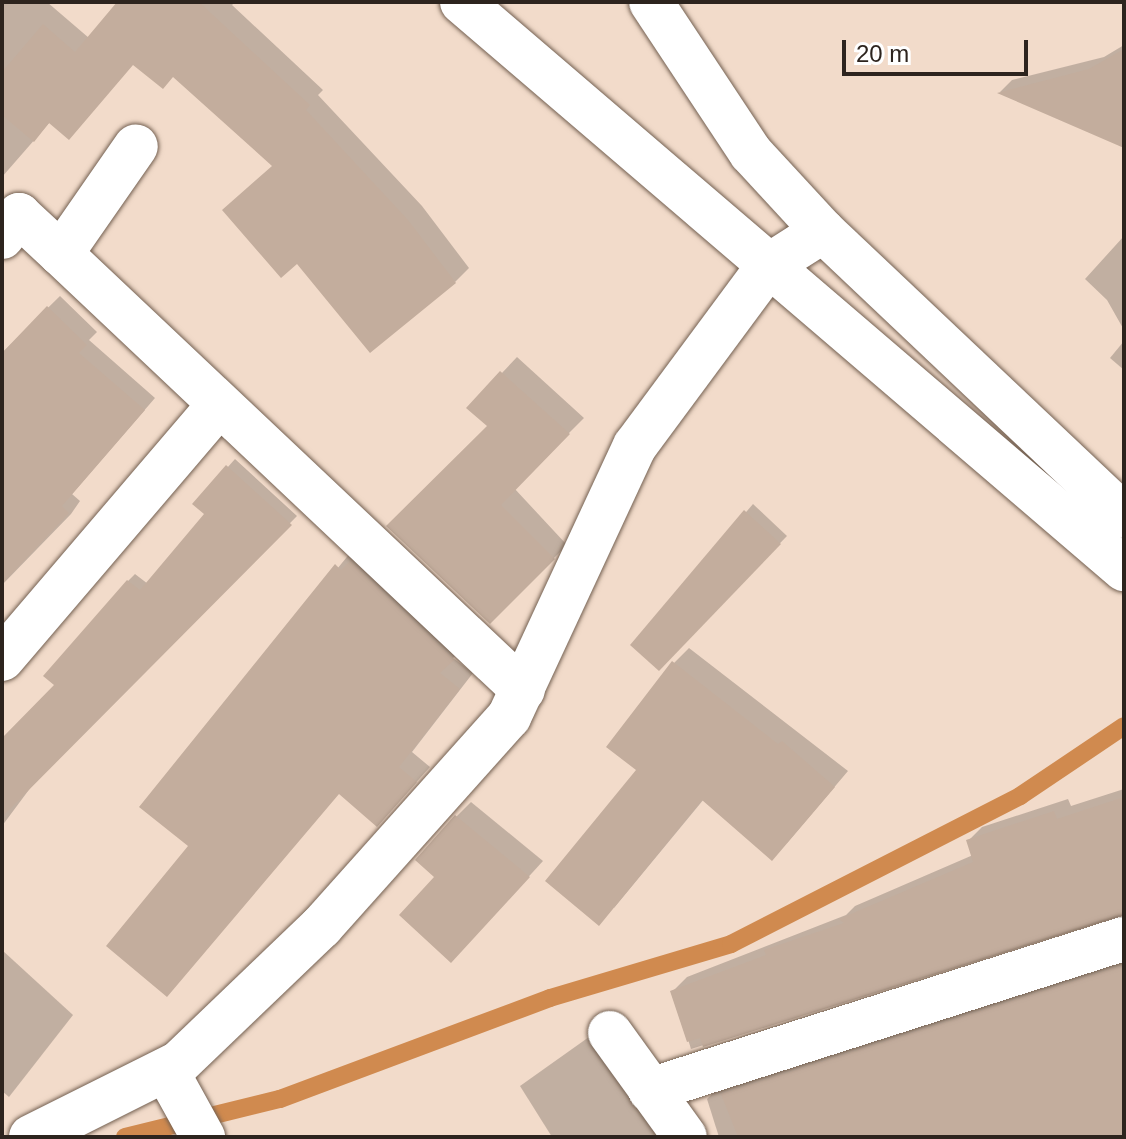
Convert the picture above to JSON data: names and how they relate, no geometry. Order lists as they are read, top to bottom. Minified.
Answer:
{"scale_bar":"20 m"}
